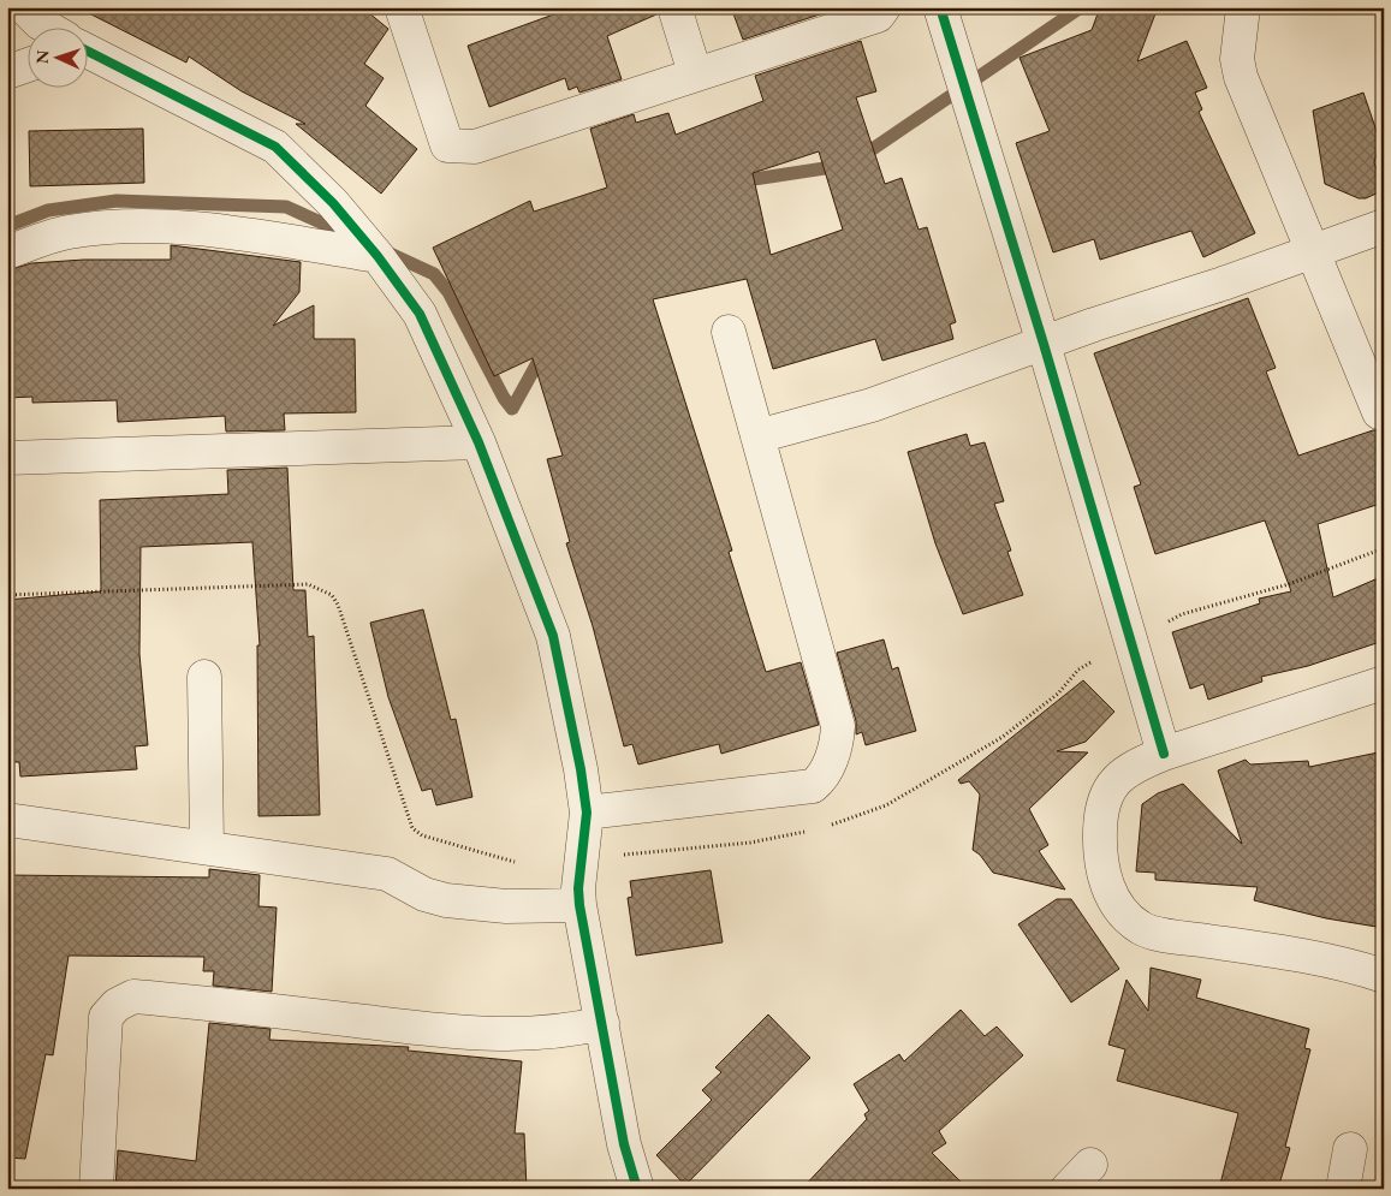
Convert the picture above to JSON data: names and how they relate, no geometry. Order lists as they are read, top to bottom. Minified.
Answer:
{"north":"left"}
